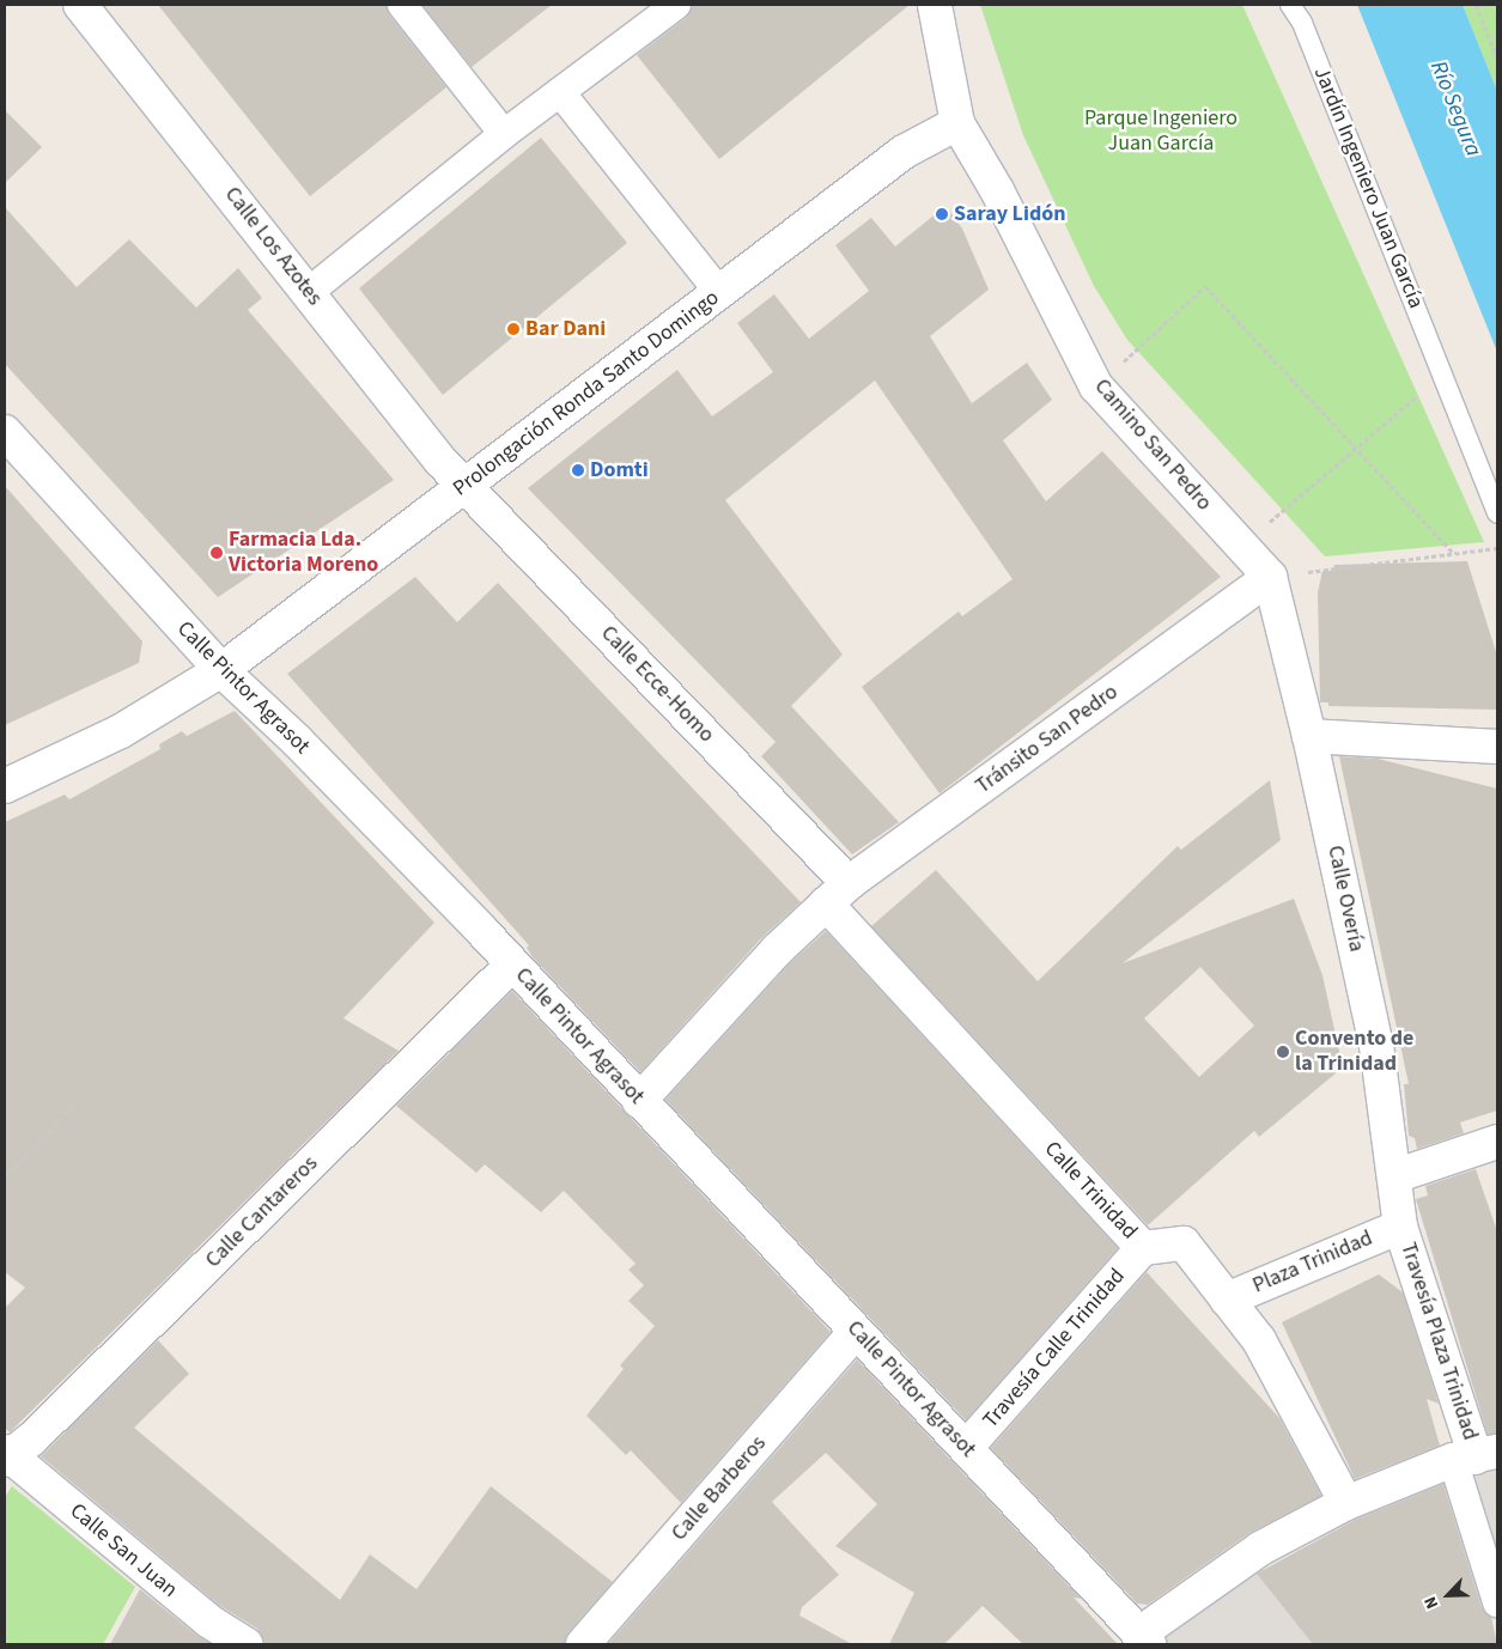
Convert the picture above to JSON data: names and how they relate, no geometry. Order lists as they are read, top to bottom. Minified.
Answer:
{"streets":{"street":["Calle Los Azotes","Prolongación Ronda Santo Domingo","Camino San Pedro","Calle Ecce-Homo","Calle Pintor Agrasot","Tránsito San Pedro","Calle Overía","Calle Trinidad","Calle Cantareros","Plaza Trinidad","Travesía Plaza Trinidad","Travesía Calle Trinidad","Calle Barberos","Calle San Juan"],"lane":["Jardín Ingeniero Juan García"]},"crossings":[["Calle Los Azotes","Prolongación Ronda Santo Domingo"],["Calle Los Azotes","Calle Ecce-Homo"],["Prolongación Ronda Santo Domingo","Camino San Pedro"],["Prolongación Ronda Santo Domingo","Calle Ecce-Homo"],["Prolongación Ronda Santo Domingo","Calle Pintor Agrasot"],["Camino San Pedro","Tránsito San Pedro"],["Camino San Pedro","Calle Overía"],["Calle Ecce-Homo","Tránsito San Pedro"],["Calle Ecce-Homo","Calle Trinidad"],["Calle Pintor Agrasot","Tránsito San Pedro"],["Calle Pintor Agrasot","Calle Cantareros"],["Calle Pintor Agrasot","Travesía Calle Trinidad"],["Calle Pintor Agrasot","Calle Barberos"],["Tránsito San Pedro","Calle Overía"],["Tránsito San Pedro","Calle Trinidad"],["Calle Overía","Plaza Trinidad"],["Calle Overía","Travesía Plaza Trinidad"],["Calle Trinidad","Plaza Trinidad"],["Calle Trinidad","Travesía Calle Trinidad"],["Calle Cantareros","Calle San Juan"],["Plaza Trinidad","Travesía Plaza Trinidad"]],"water":["Río Segura"],"parks":["Parque Ingeniero Juan García"],"places":["Saray Lidón","Bar Dani","Domti","Farmacia Lda. Victoria Moreno","Convento de la Trinidad"],"north":"bottom left"}
